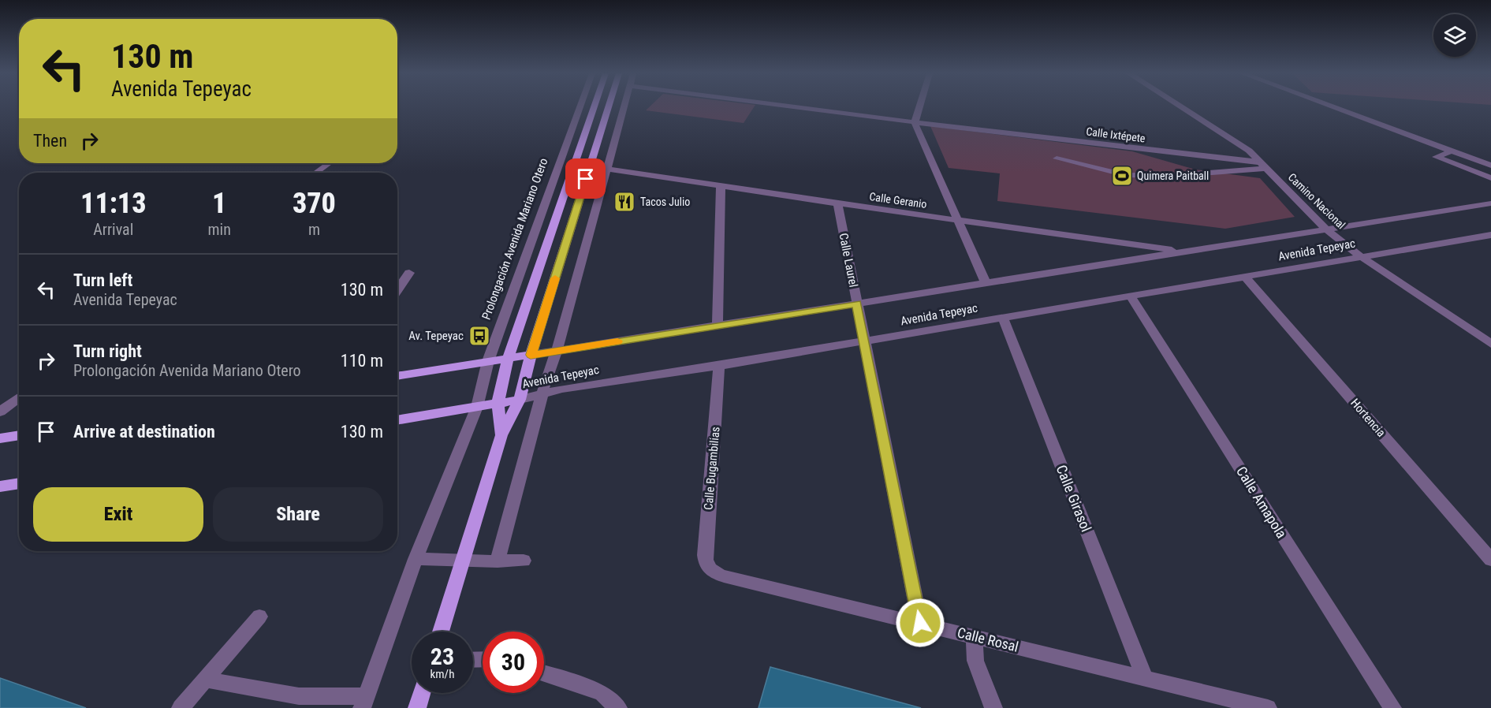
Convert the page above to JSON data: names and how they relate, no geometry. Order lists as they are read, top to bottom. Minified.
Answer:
{"streets":{"main road":["Avenida Tepeyac"],"street":["Calle Ixtépete","Calle Geranio","Camino Nacional","Prolongación Avenida Mariano Otero","Calle Laurel","Hortencia","Calle Bugambilias","Calle Girasol","Calle Amapola","Calle Rosal"]},"crossings":[["Calle Ixtépete","Camino Nacional"],["Calle Geranio","Avenida Tepeyac"],["Calle Geranio","Calle Laurel"],["Camino Nacional","Avenida Tepeyac"],["Prolongación Avenida Mariano Otero","Avenida Tepeyac"],["Avenida Tepeyac","Calle Laurel"],["Avenida Tepeyac","Hortencia"],["Avenida Tepeyac","Calle Bugambilias"],["Avenida Tepeyac","Calle Girasol"],["Avenida Tepeyac","Calle Amapola"],["Calle Laurel","Calle Rosal"],["Calle Bugambilias","Calle Rosal"],["Calle Girasol","Calle Rosal"]],"places":{"sports":["Quimera Paitball"],"restaurant":["Tacos Julio"],"bus stop":["Av. Tepeyac"]},"page":{"turn":["130 m","Avenida Tepeyac"],"then":"Then","eta":["11:13","Arrival","1","min","370","m"],"list":[{"name":"Turn left","note":"Avenida Tepeyac","value":"130 m"},{"name":"Turn right","note":"Prolongación Avenida Mariano Otero","value":"110 m"},{"name":"Arrive at destination","value":"130 m"}],"buttons":["Exit","Share"],"speed":"23 km/h","limit":"30"}}
